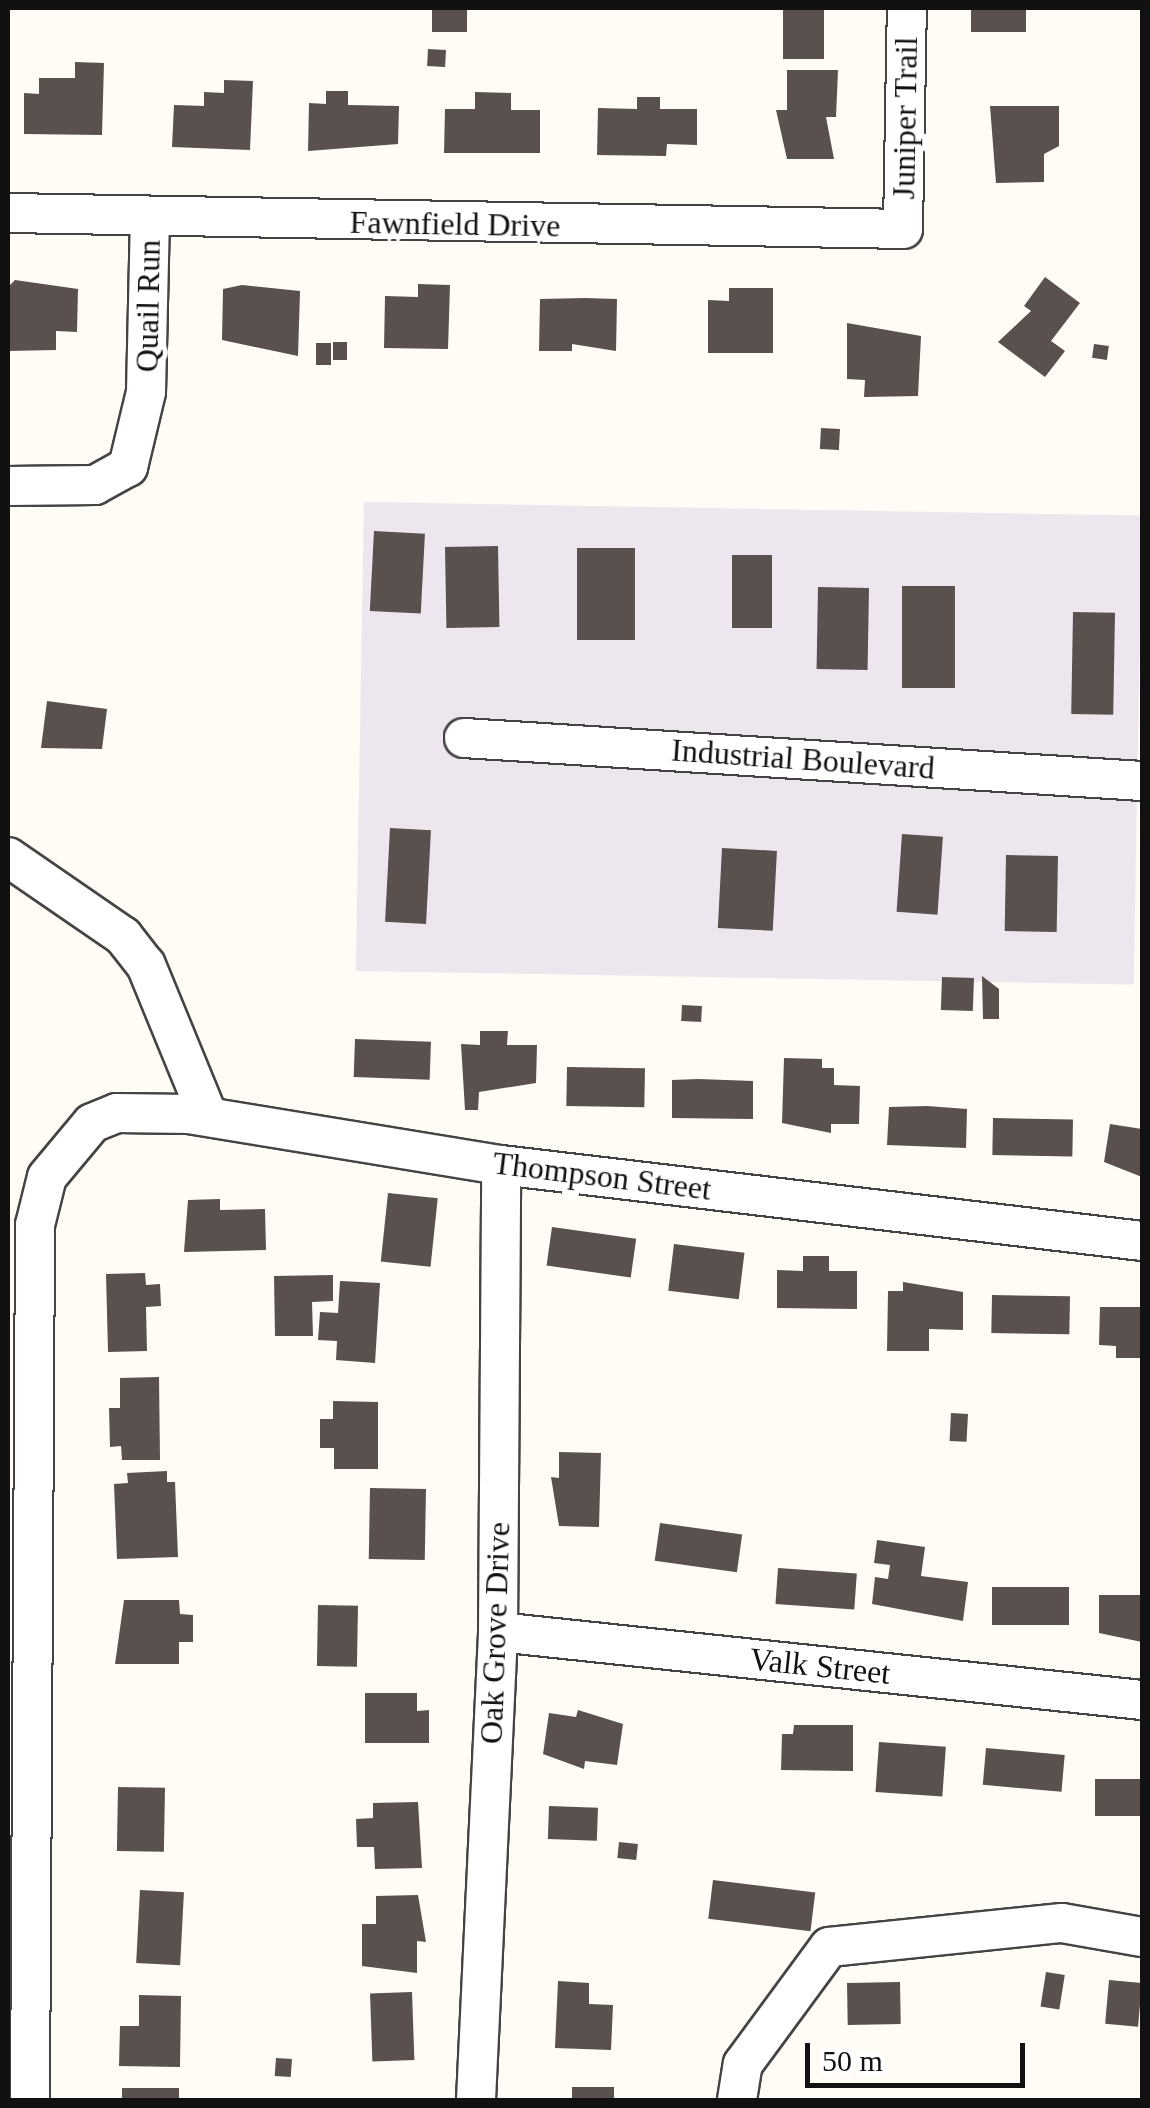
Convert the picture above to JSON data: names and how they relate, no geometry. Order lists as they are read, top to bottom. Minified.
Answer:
{"streets":{"street":["Juniper Trail","Fawnfield Drive","Quail Run","Industrial Boulevard","Thompson Street","Oak Grove Drive","Valk Street"]},"crossings":[["Juniper Trail","Fawnfield Drive"],["Fawnfield Drive","Quail Run"],["Thompson Street","Oak Grove Drive"],["Oak Grove Drive","Valk Street"]],"scale_bar":"50 m"}
